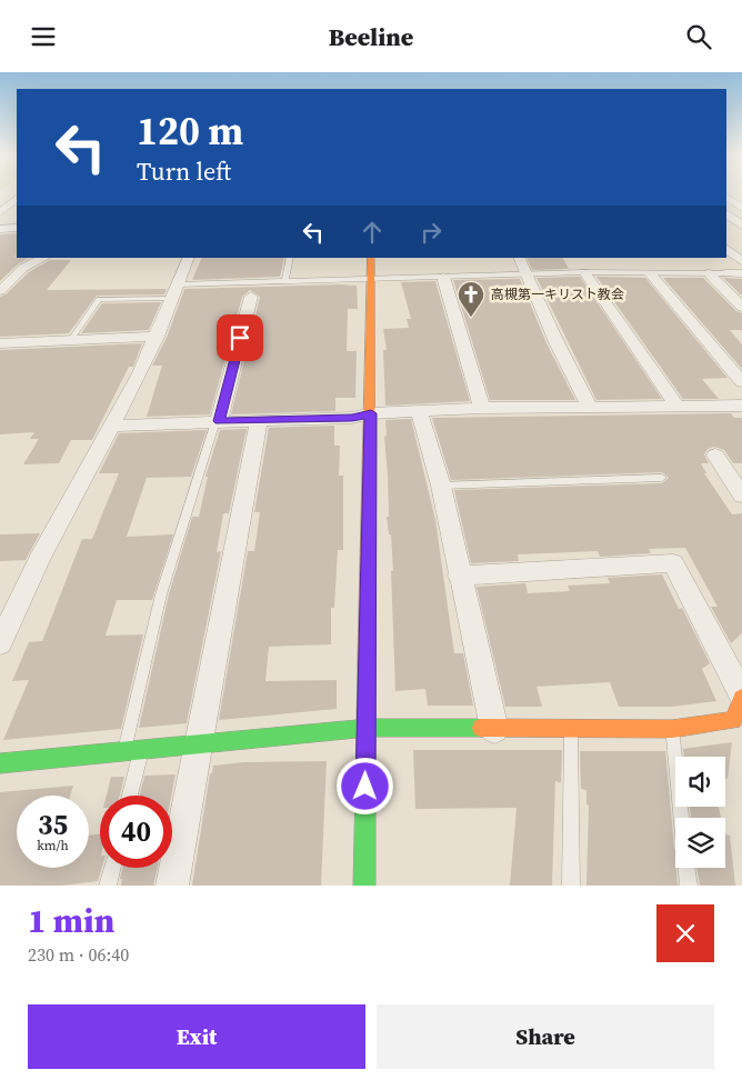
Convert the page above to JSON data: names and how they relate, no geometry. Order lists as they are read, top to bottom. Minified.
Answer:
{"places":{"church":["高槻第一キリスト教会"]},"page":{"header":"Beeline","turn":["120 m","Turn left"],"speed":"35 km/h","limit":"40","heading":["1 min","230 m · 06:40"],"buttons":["Exit","Share"]}}
